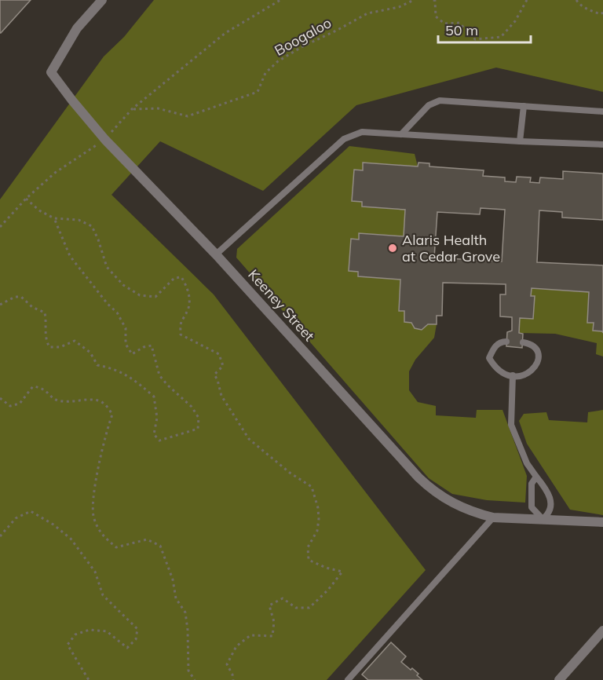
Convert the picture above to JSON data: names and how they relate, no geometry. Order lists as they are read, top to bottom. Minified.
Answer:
{"streets":{"street":["Keeney Street"],"path":["Boogaloo"]},"places":["Alaris Health at Cedar Grove"],"scale_bar":"50 m"}
